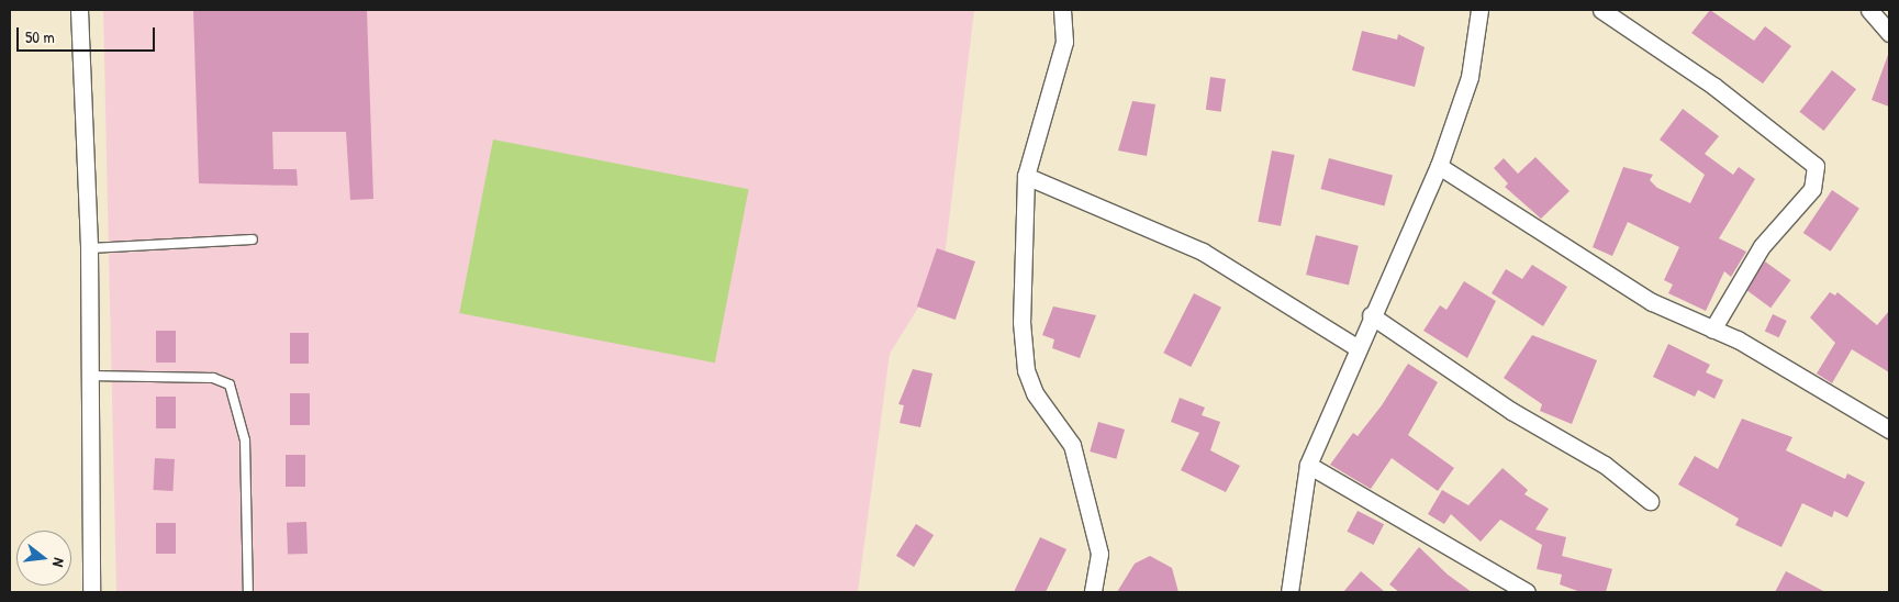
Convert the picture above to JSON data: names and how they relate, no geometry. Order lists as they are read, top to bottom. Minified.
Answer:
{"scale_bar":"50 m","north":"right"}
